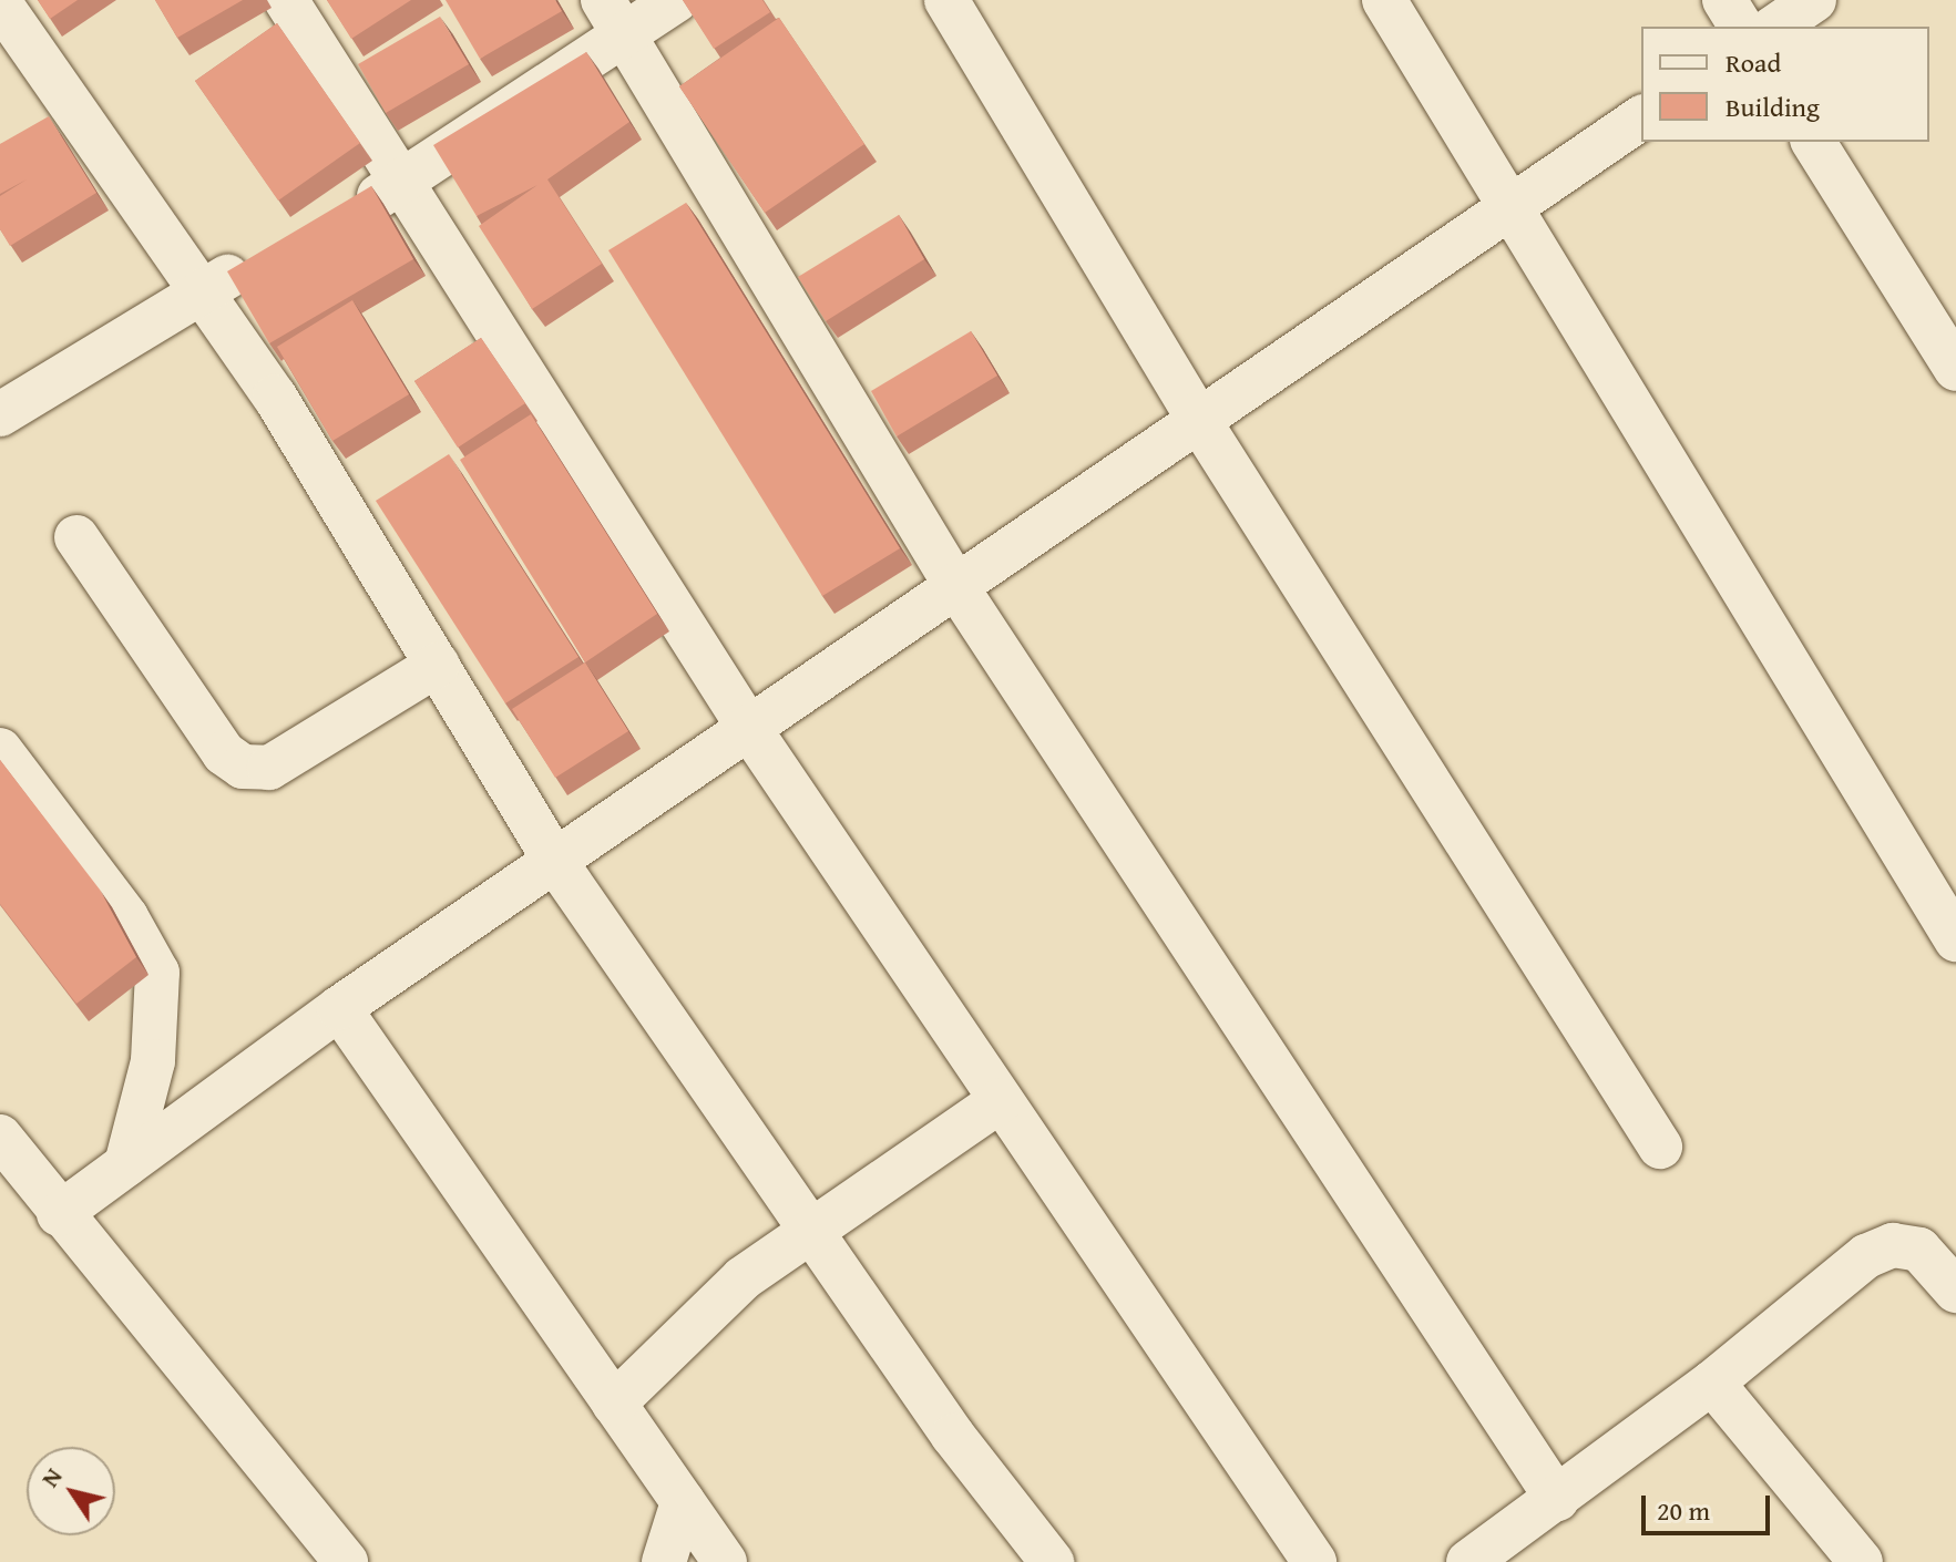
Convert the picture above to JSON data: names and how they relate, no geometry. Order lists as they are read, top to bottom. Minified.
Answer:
{"legend":["Road","Building"],"scale_bar":"20 m","north":"top left"}
